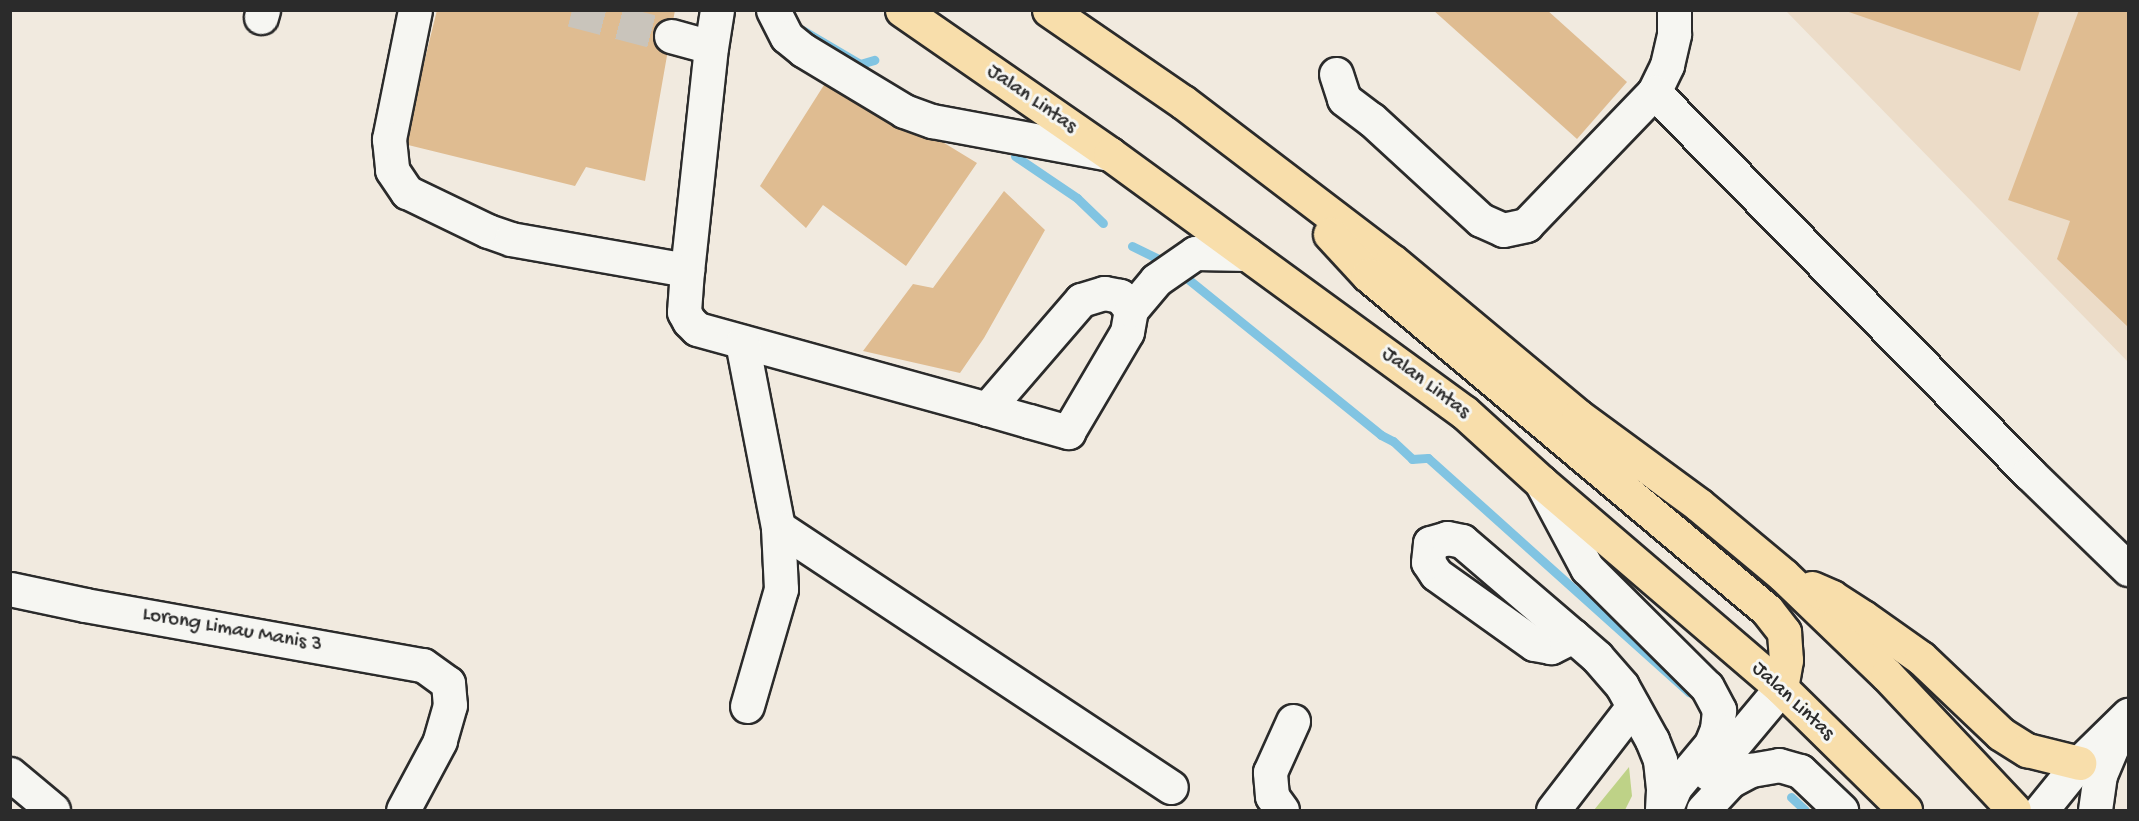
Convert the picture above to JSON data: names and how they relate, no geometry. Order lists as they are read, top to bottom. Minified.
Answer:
{"streets":{"highway":["Jalan Lintas"],"street":["Lorong Limau Manis 3"]}}
